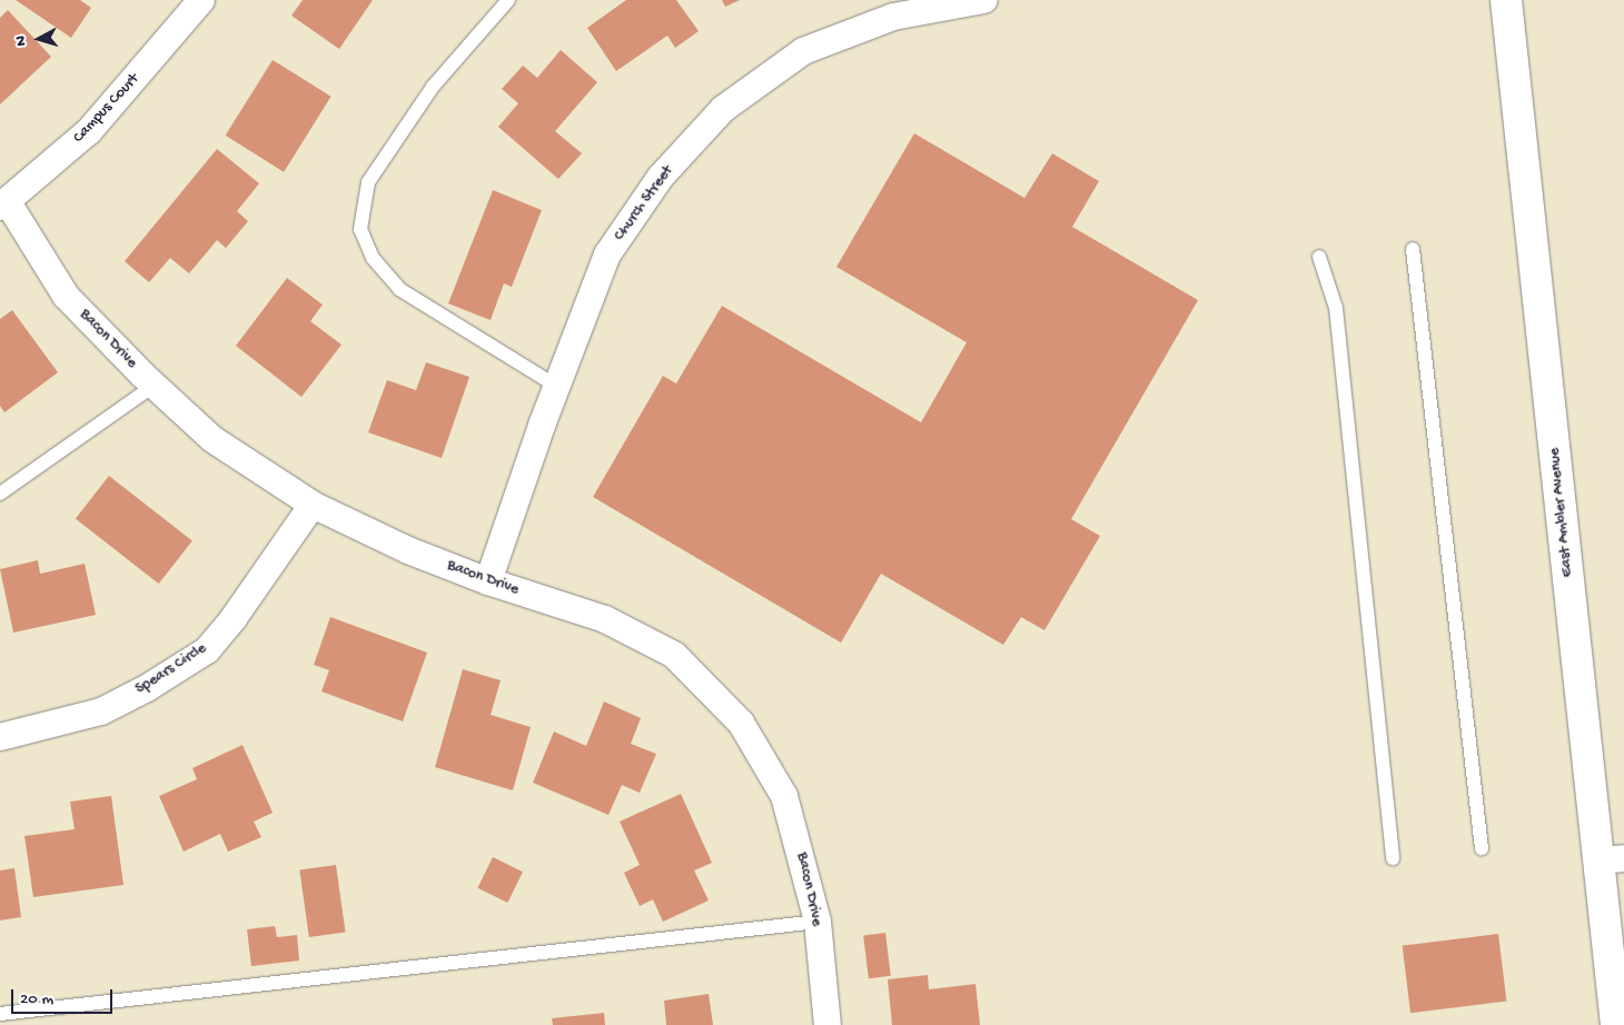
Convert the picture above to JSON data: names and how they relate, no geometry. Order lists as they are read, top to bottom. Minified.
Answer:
{"streets":{"main road":["East Ambler Avenue"],"street":["Campus Court","Church Street","Bacon Drive","Spears Circle"]},"crossings":[["Campus Court","Bacon Drive"],["Church Street","Bacon Drive"],["Bacon Drive","Spears Circle"]],"scale_bar":"20 m","north":"left"}
